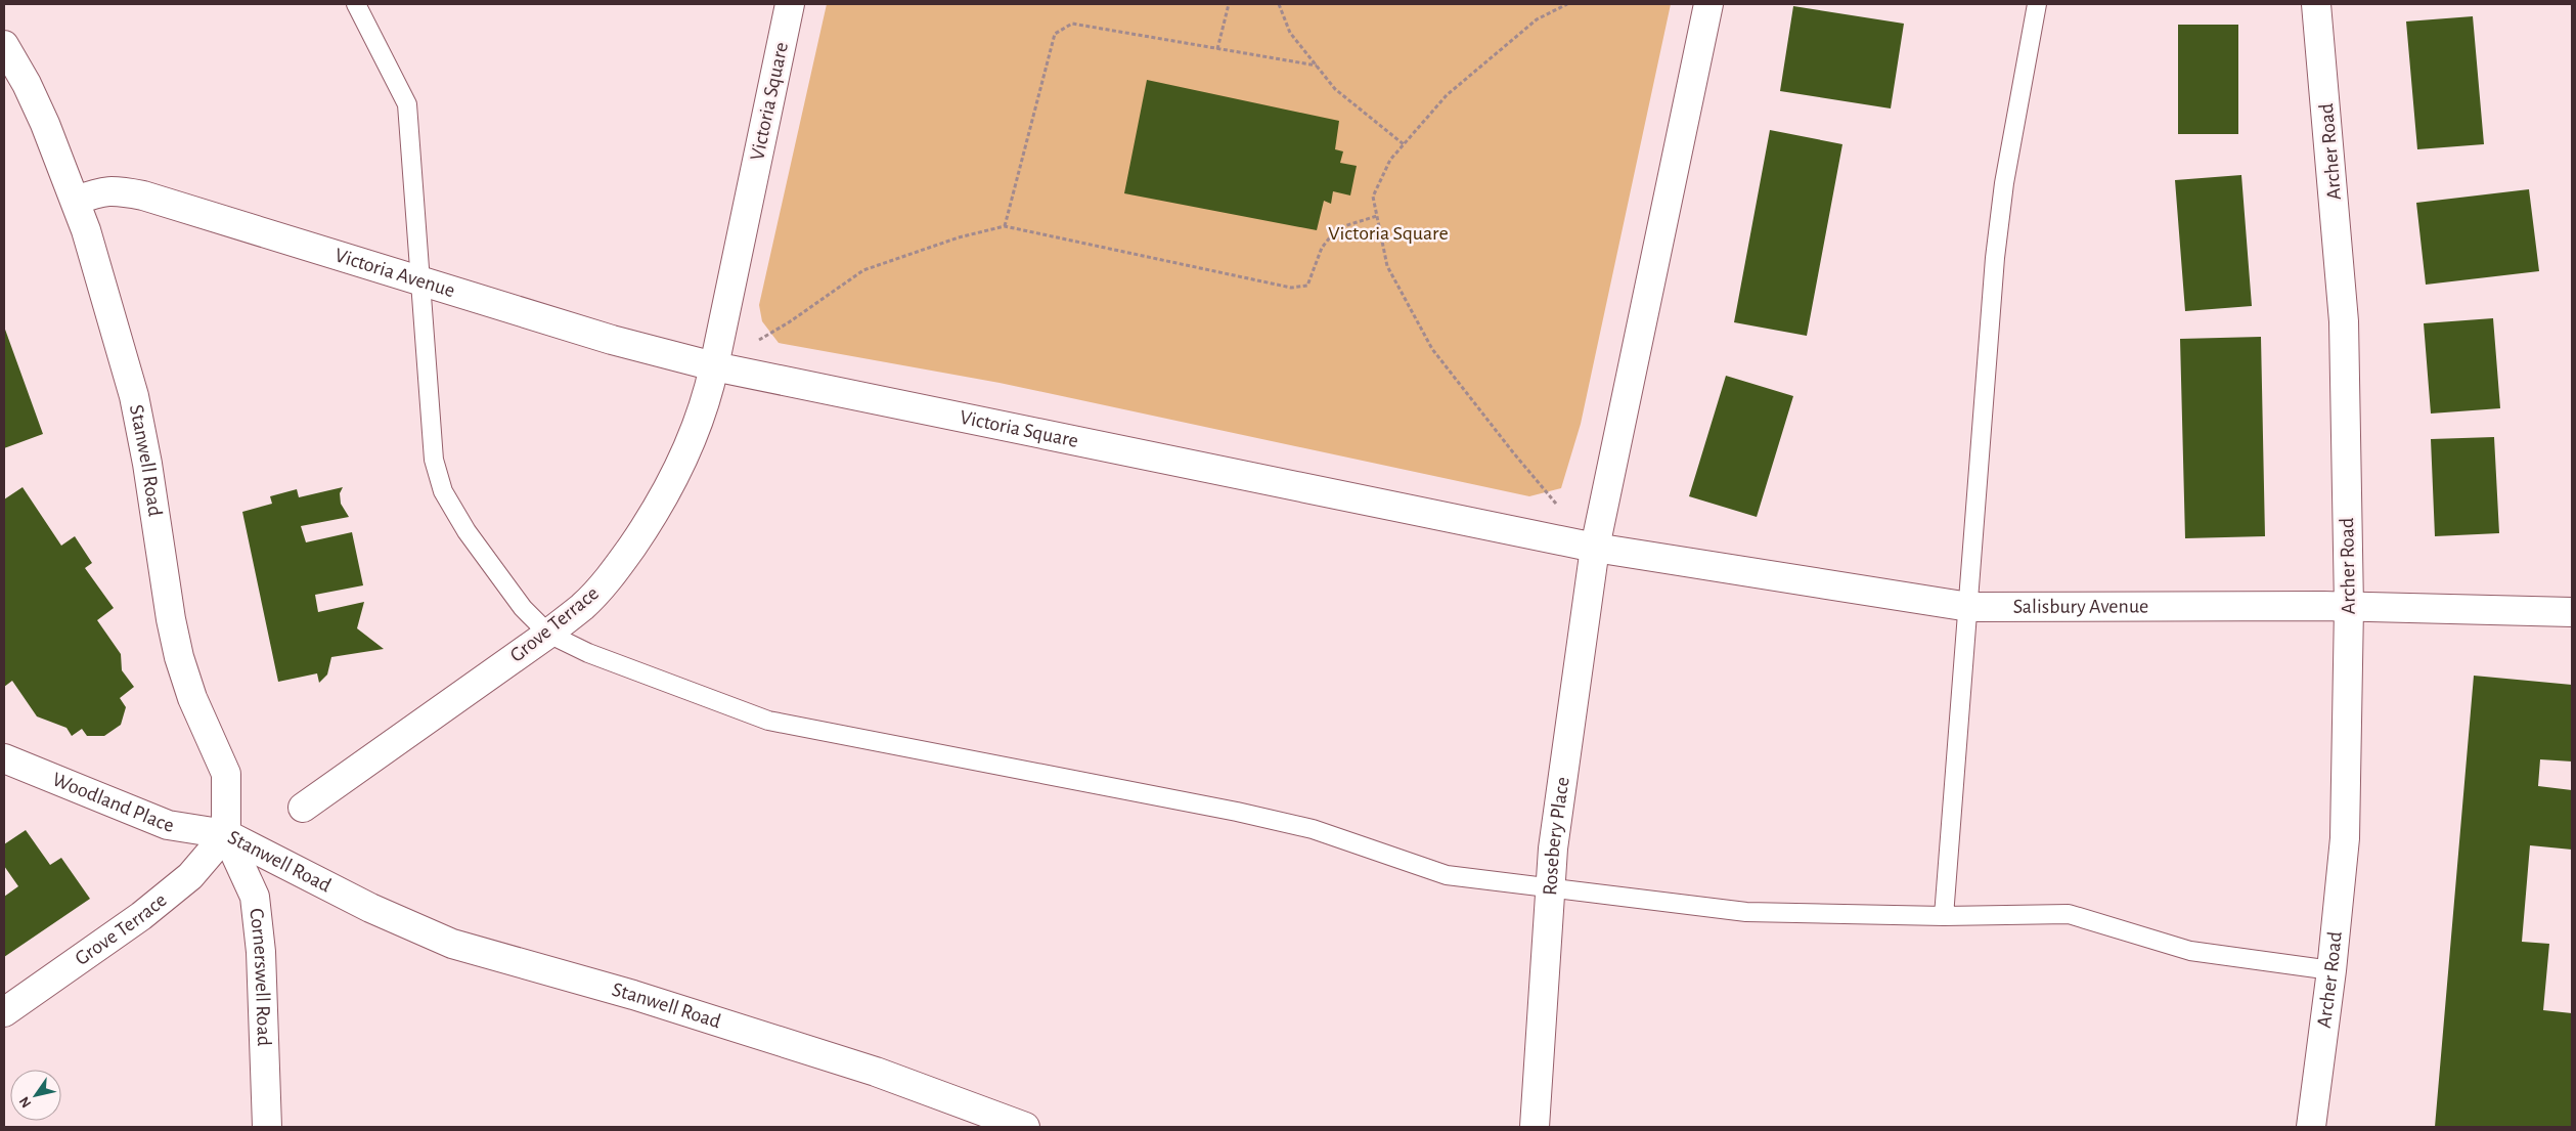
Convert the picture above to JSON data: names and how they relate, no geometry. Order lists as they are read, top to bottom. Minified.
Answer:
{"streets":{"street":["Victoria Square","Archer Road","Victoria Avenue","Stanwell Road","Salisbury Avenue","Grove Terrace","Woodland Place","Rosebery Place","Cornerswell Road"]},"crossings":[["Victoria Square","Victoria Avenue"],["Victoria Square","Salisbury Avenue"],["Victoria Square","Grove Terrace"],["Victoria Square","Rosebery Place"],["Archer Road","Salisbury Avenue"],["Victoria Avenue","Stanwell Road"],["Victoria Avenue","Grove Terrace"],["Stanwell Road","Grove Terrace"],["Stanwell Road","Woodland Place"],["Stanwell Road","Cornerswell Road"],["Salisbury Avenue","Rosebery Place"],["Grove Terrace","Woodland Place"],["Grove Terrace","Cornerswell Road"],["Woodland Place","Cornerswell Road"]],"parks":["Victoria Square"],"north":"bottom left"}
